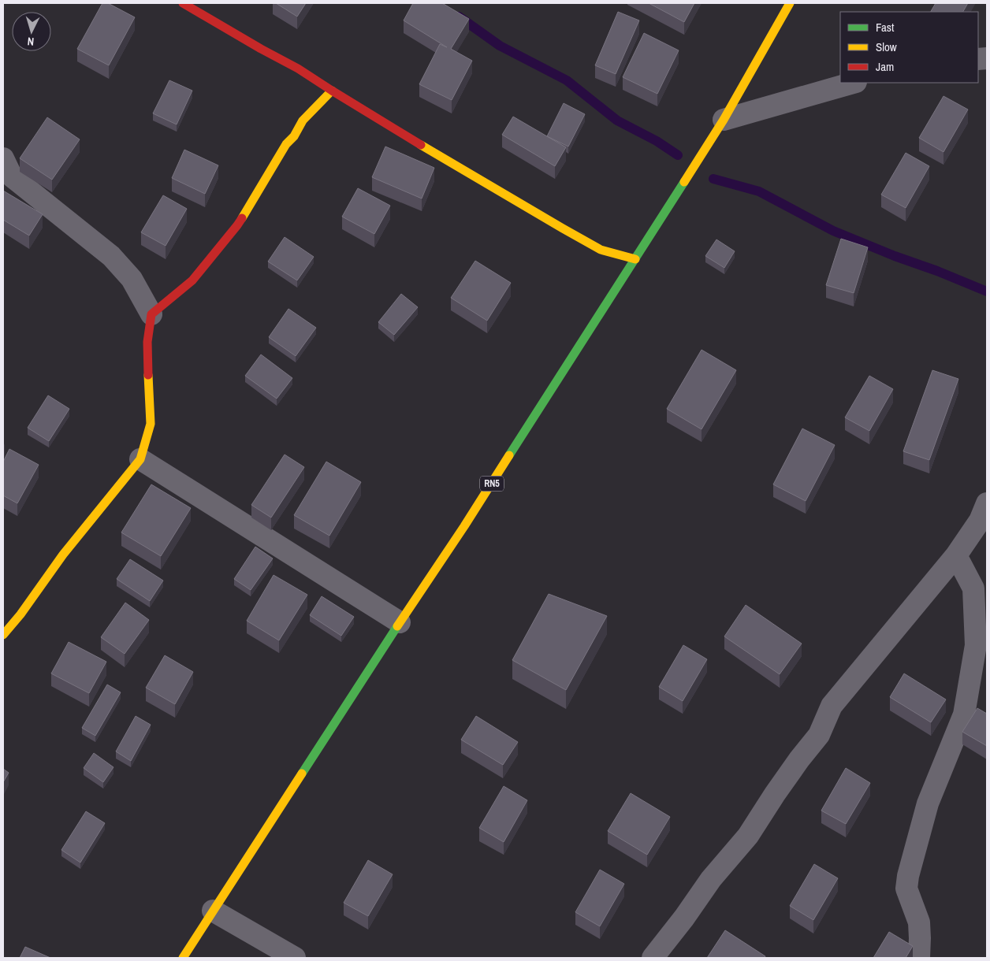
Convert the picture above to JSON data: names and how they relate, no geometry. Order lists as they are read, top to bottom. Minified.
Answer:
{"streets":{"main road":["RN5"]},"legend":["Fast","Slow","Jam"],"north":"bottom"}
